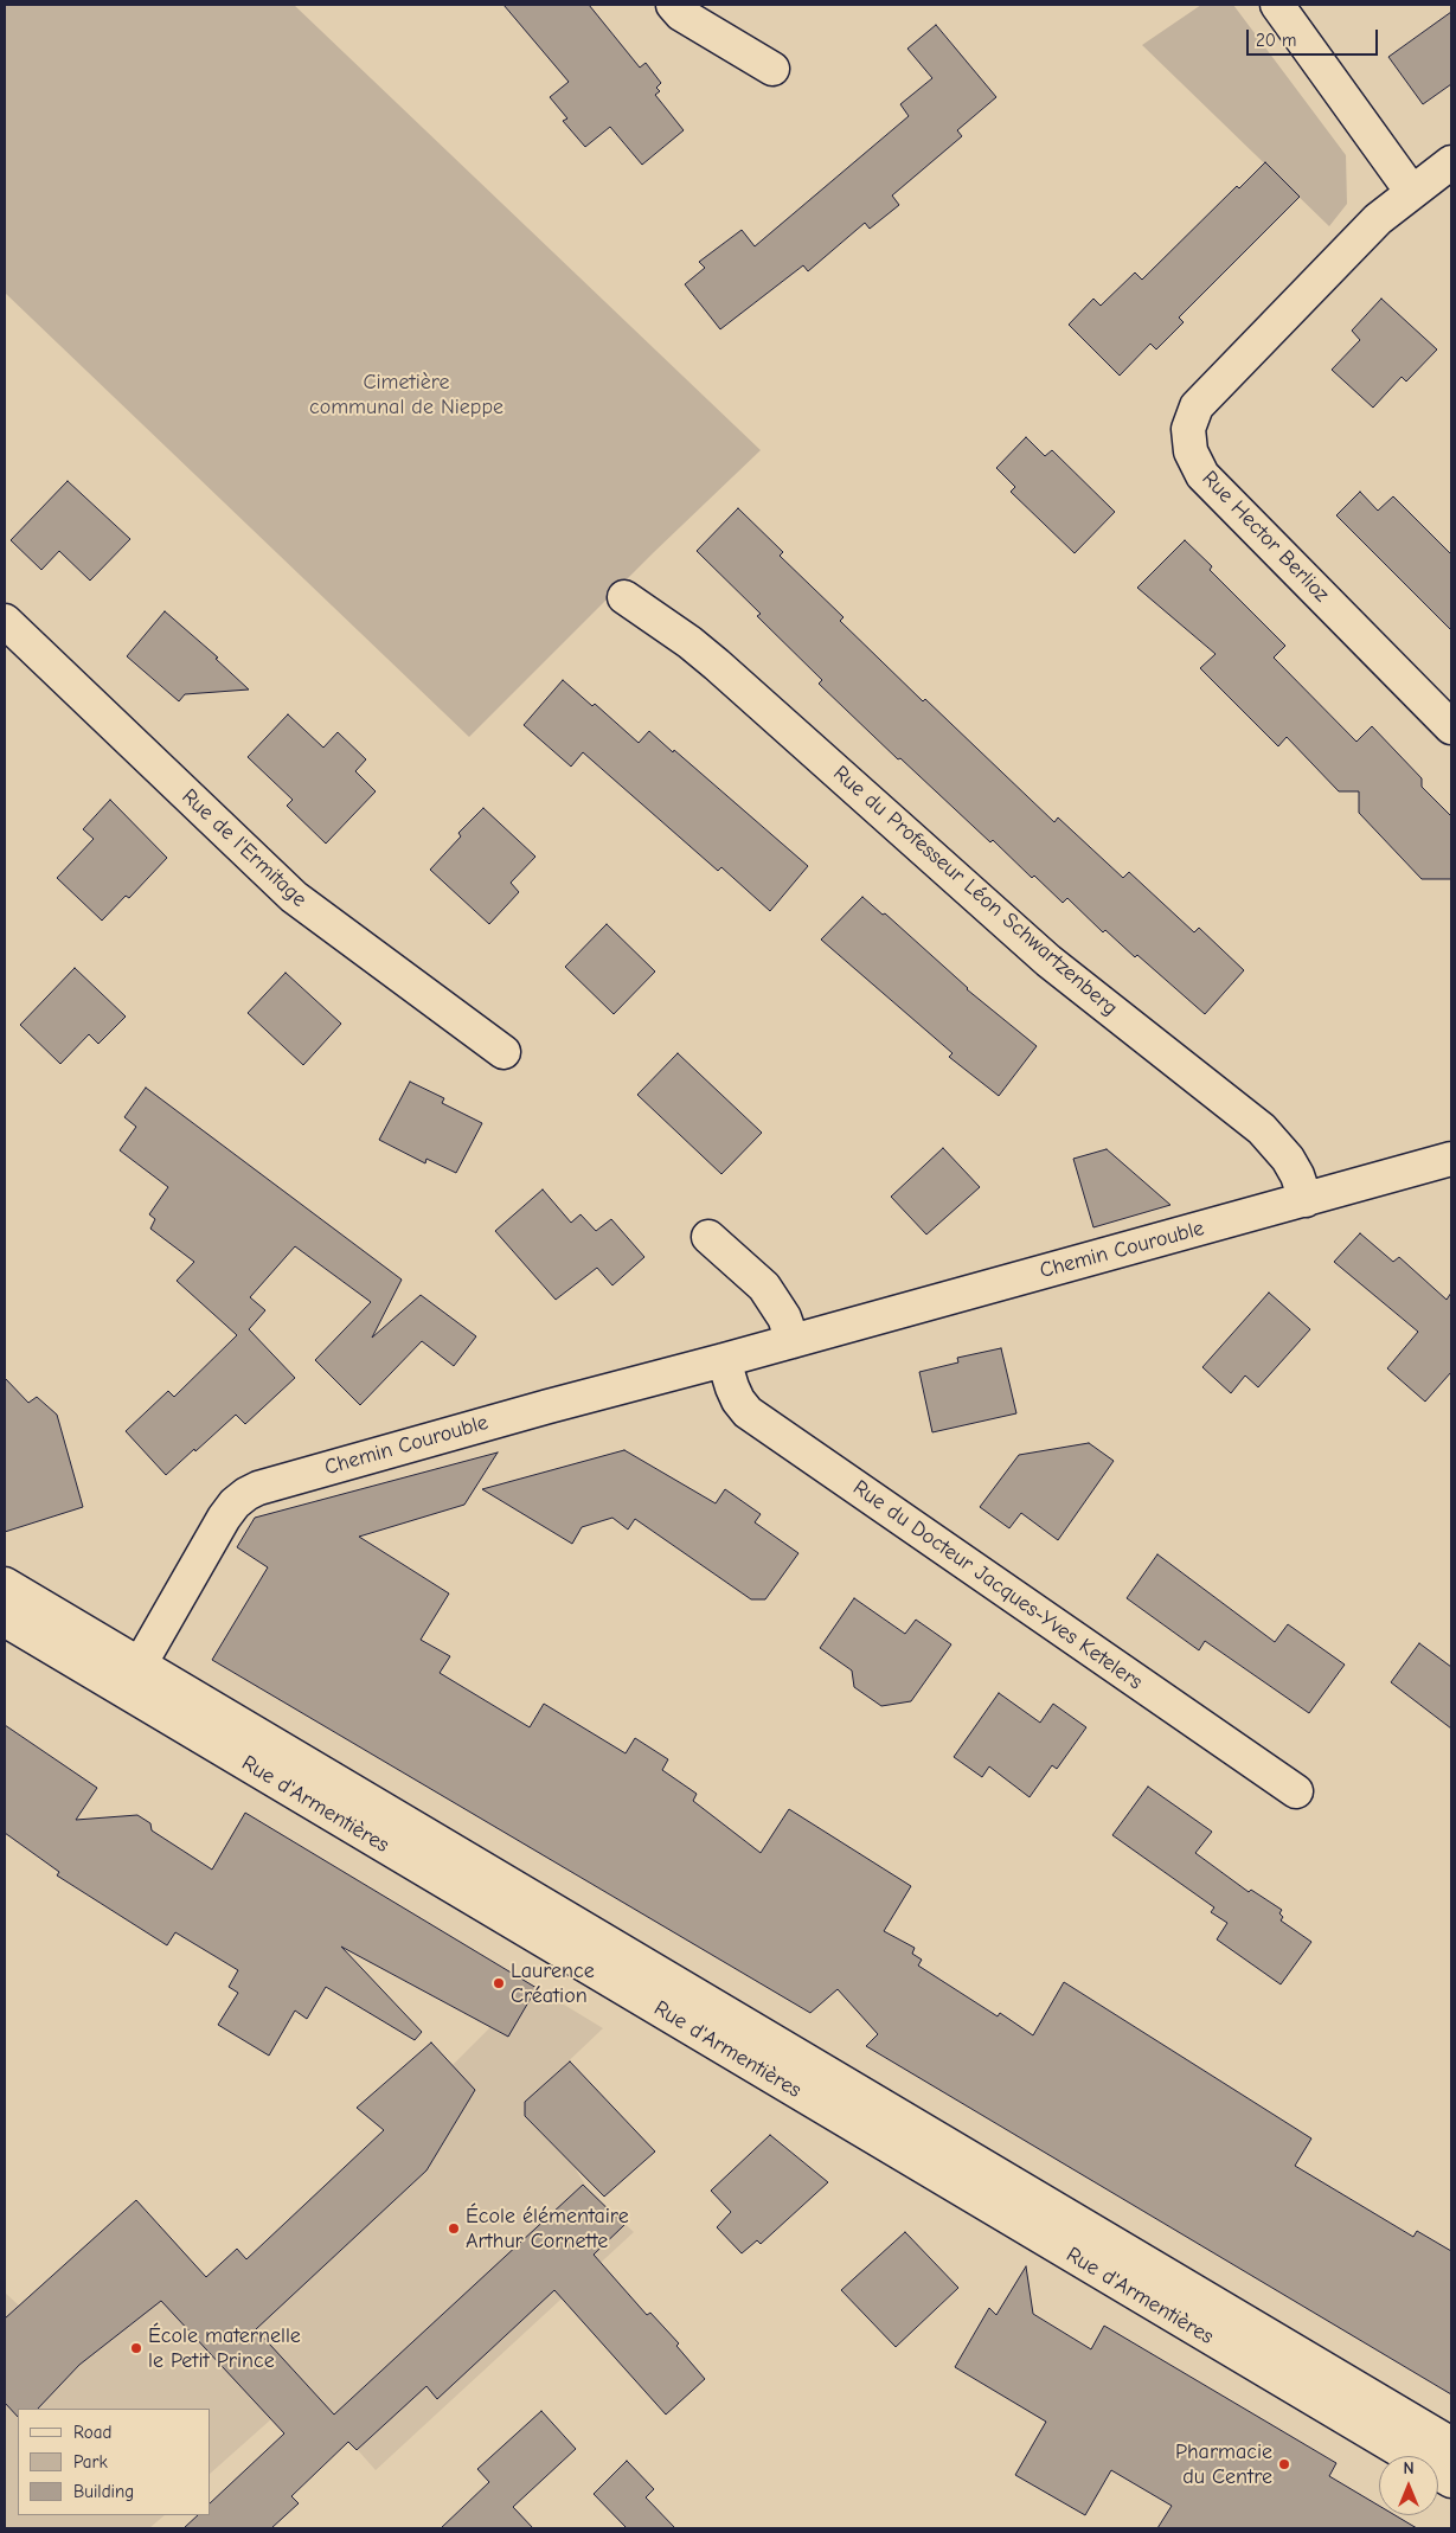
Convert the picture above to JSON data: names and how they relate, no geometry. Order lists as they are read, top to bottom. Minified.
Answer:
{"streets":{"street":["Rue Hector Berlioz","Rue de l'Ermitage","Rue du Professeur Léon Schwartzenberg","Chemin Courouble","Rue du Docteur Jacques-Yves Ketelers","Rue d'Armentières"]},"crossings":[["Rue du Professeur Léon Schwartzenberg","Chemin Courouble"],["Chemin Courouble","Rue du Docteur Jacques-Yves Ketelers"],["Chemin Courouble","Rue d'Armentières"]],"parks":["Cimetière communal de Nieppe"],"places":["Laurence Création","École élémentaire Arthur Cornette","École maternelle le Petit Prince","Pharmacie du Centre"],"legend":["Road","Park","Building"],"scale_bar":"20 m","north":"top"}
